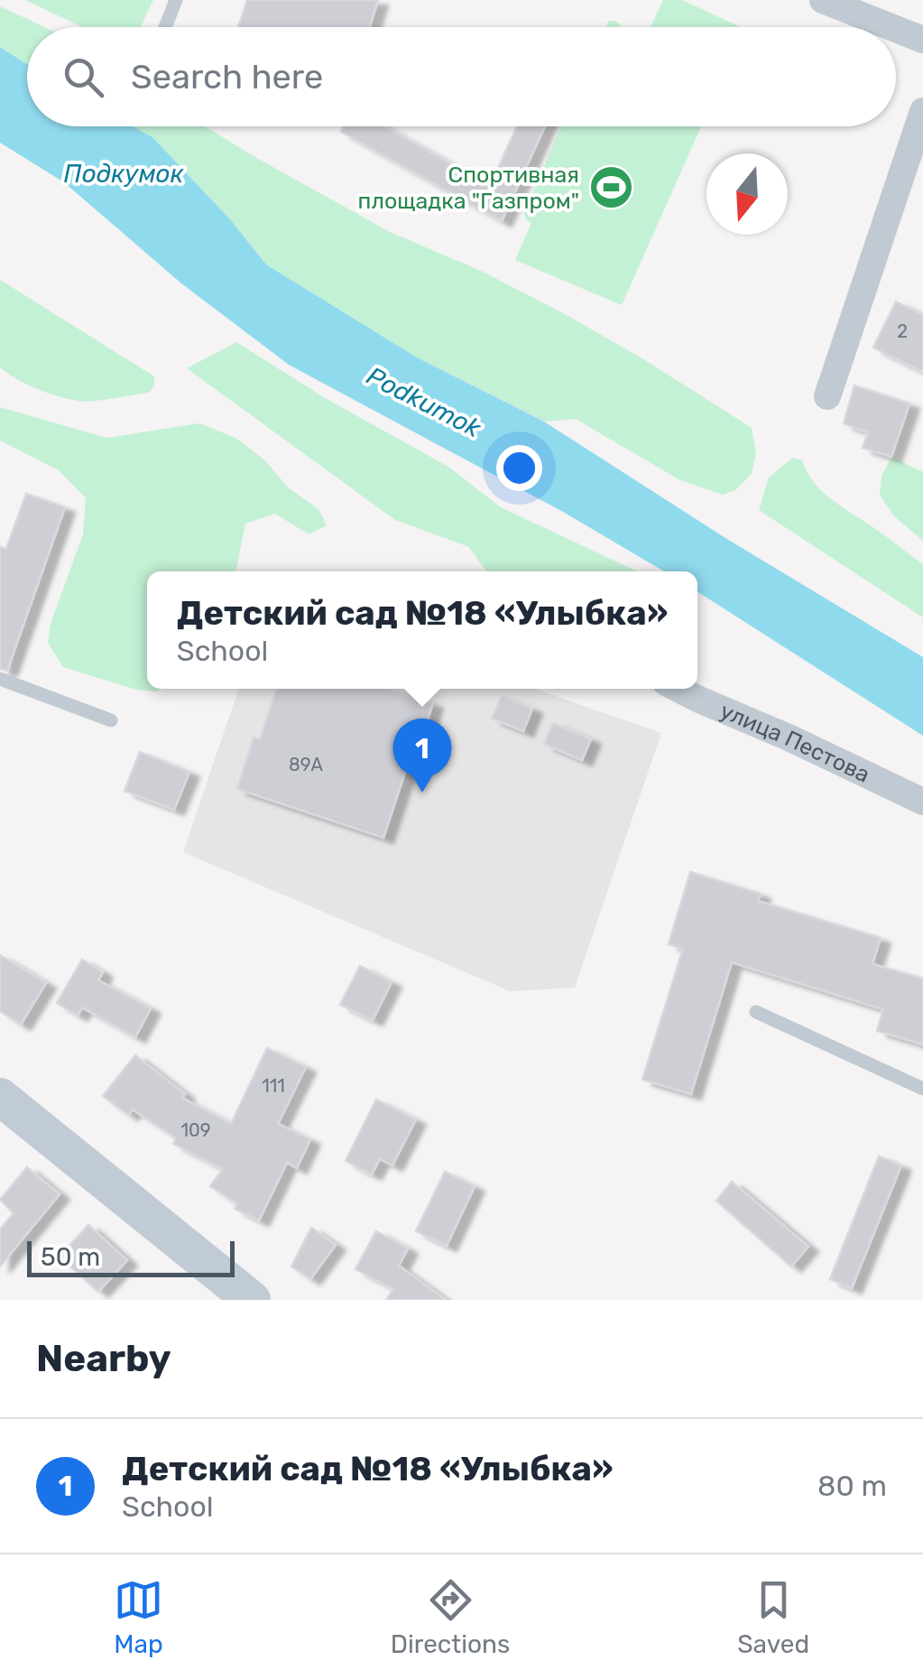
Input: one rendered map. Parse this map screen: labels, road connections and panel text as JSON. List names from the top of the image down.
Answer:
{
  "streets": {
    "street": ["улица Пестова"]
  },
  "water": ["Подкумок", "Podkumok"],
  "places": {
    "sports": ["Спортивная площадка \"Газпром\""]
  },
  "house_numbers": [
    "2",
    "89А",
    "111",
    "109"
  ],
  "scale_bar": "50 m",
  "north": "bottom",
  "page": {
    "search": "Search here",
    "popup": ["Детский сад №18 «Улыбка»", "School"],
    "pins": "1",
    "scale": "50 m",
    "heading": "Nearby",
    "list": [
      {
        "mark": "1",
        "name": "Детский сад №18 «Улыбка»",
        "note": "School",
        "value": "80 m"
      }
    ],
    "nav": ["Map", "Directions", "Saved"]
  }
}
